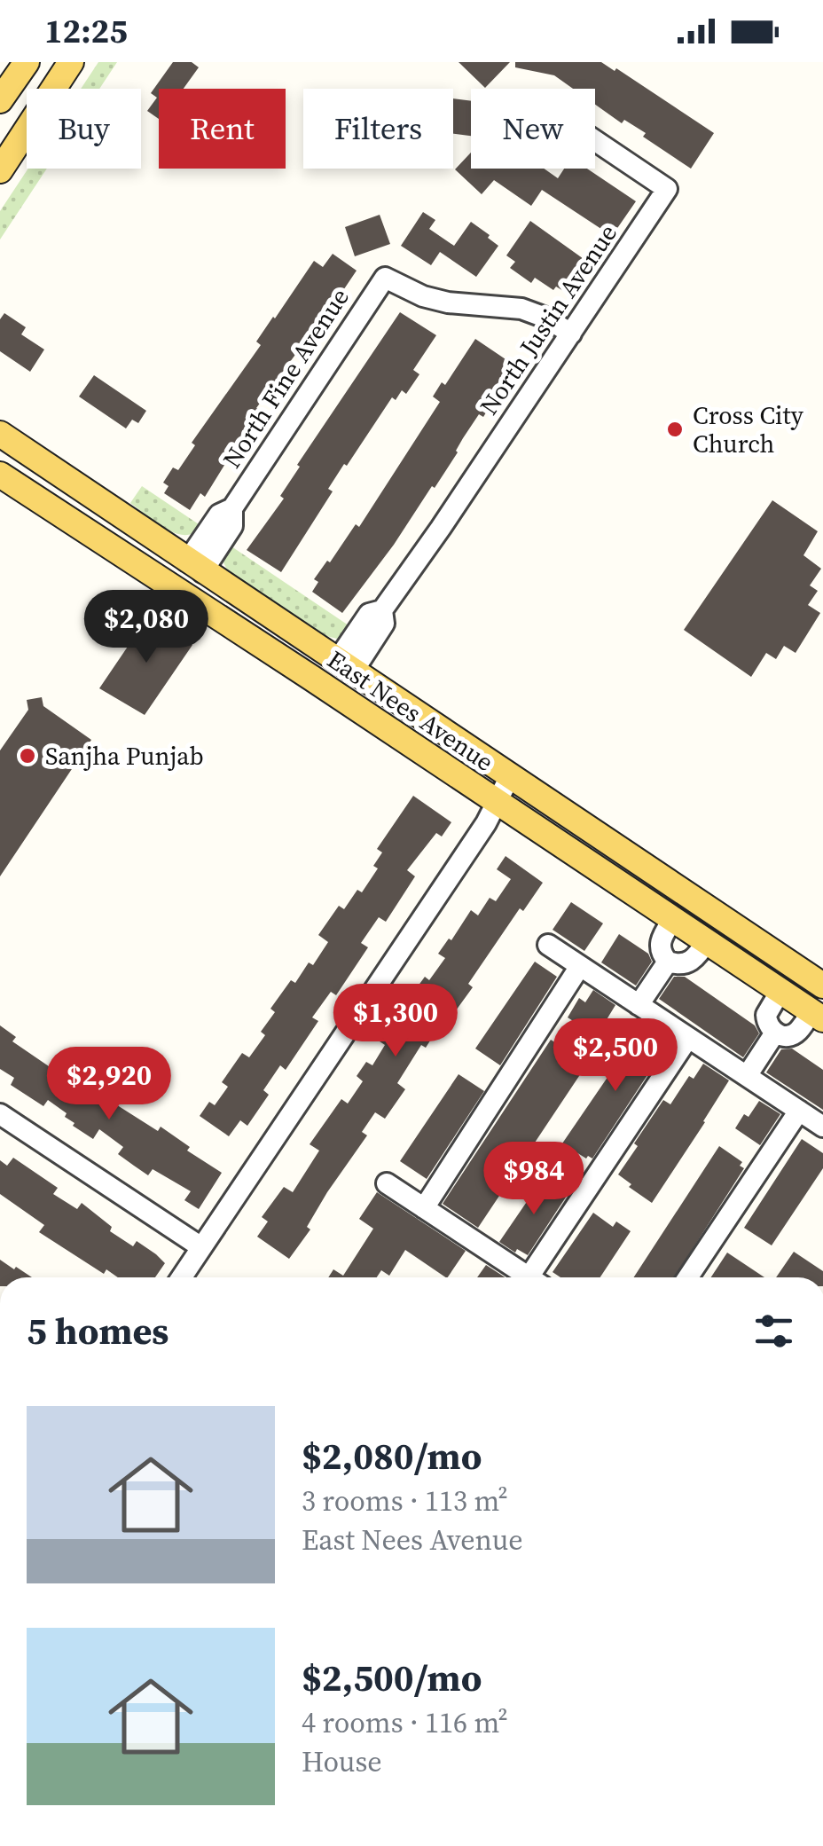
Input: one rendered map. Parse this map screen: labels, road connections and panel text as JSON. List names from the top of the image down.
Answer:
{
  "streets": {
    "main road": ["East Nees Avenue"],
    "street": ["North Justin Avenue", "North Fine Avenue"]
  },
  "crossings": [
    ["North Justin Avenue", "North Fine Avenue"],
    ["North Justin Avenue", "East Nees Avenue"],
    ["North Fine Avenue", "East Nees Avenue"]
  ],
  "places": ["Cross City Church", "Sanjha Punjab"],
  "page": {
    "status": "12:25",
    "chip": [
      "Buy",
      "Rent",
      "Filters",
      "New"
    ],
    "price": [
      "$2,080",
      "$1,300",
      "$2,500",
      "$2,920",
      "$984"
    ],
    "heading": "5 homes",
    "list": [
      {
        "name": "$2,080/mo",
        "note": "3 rooms · 113 m² · East Nees Avenue"
      },
      {
        "name": "$2,500/mo",
        "note": "4 rooms · 116 m² · House"
      }
    ]
  }
}
